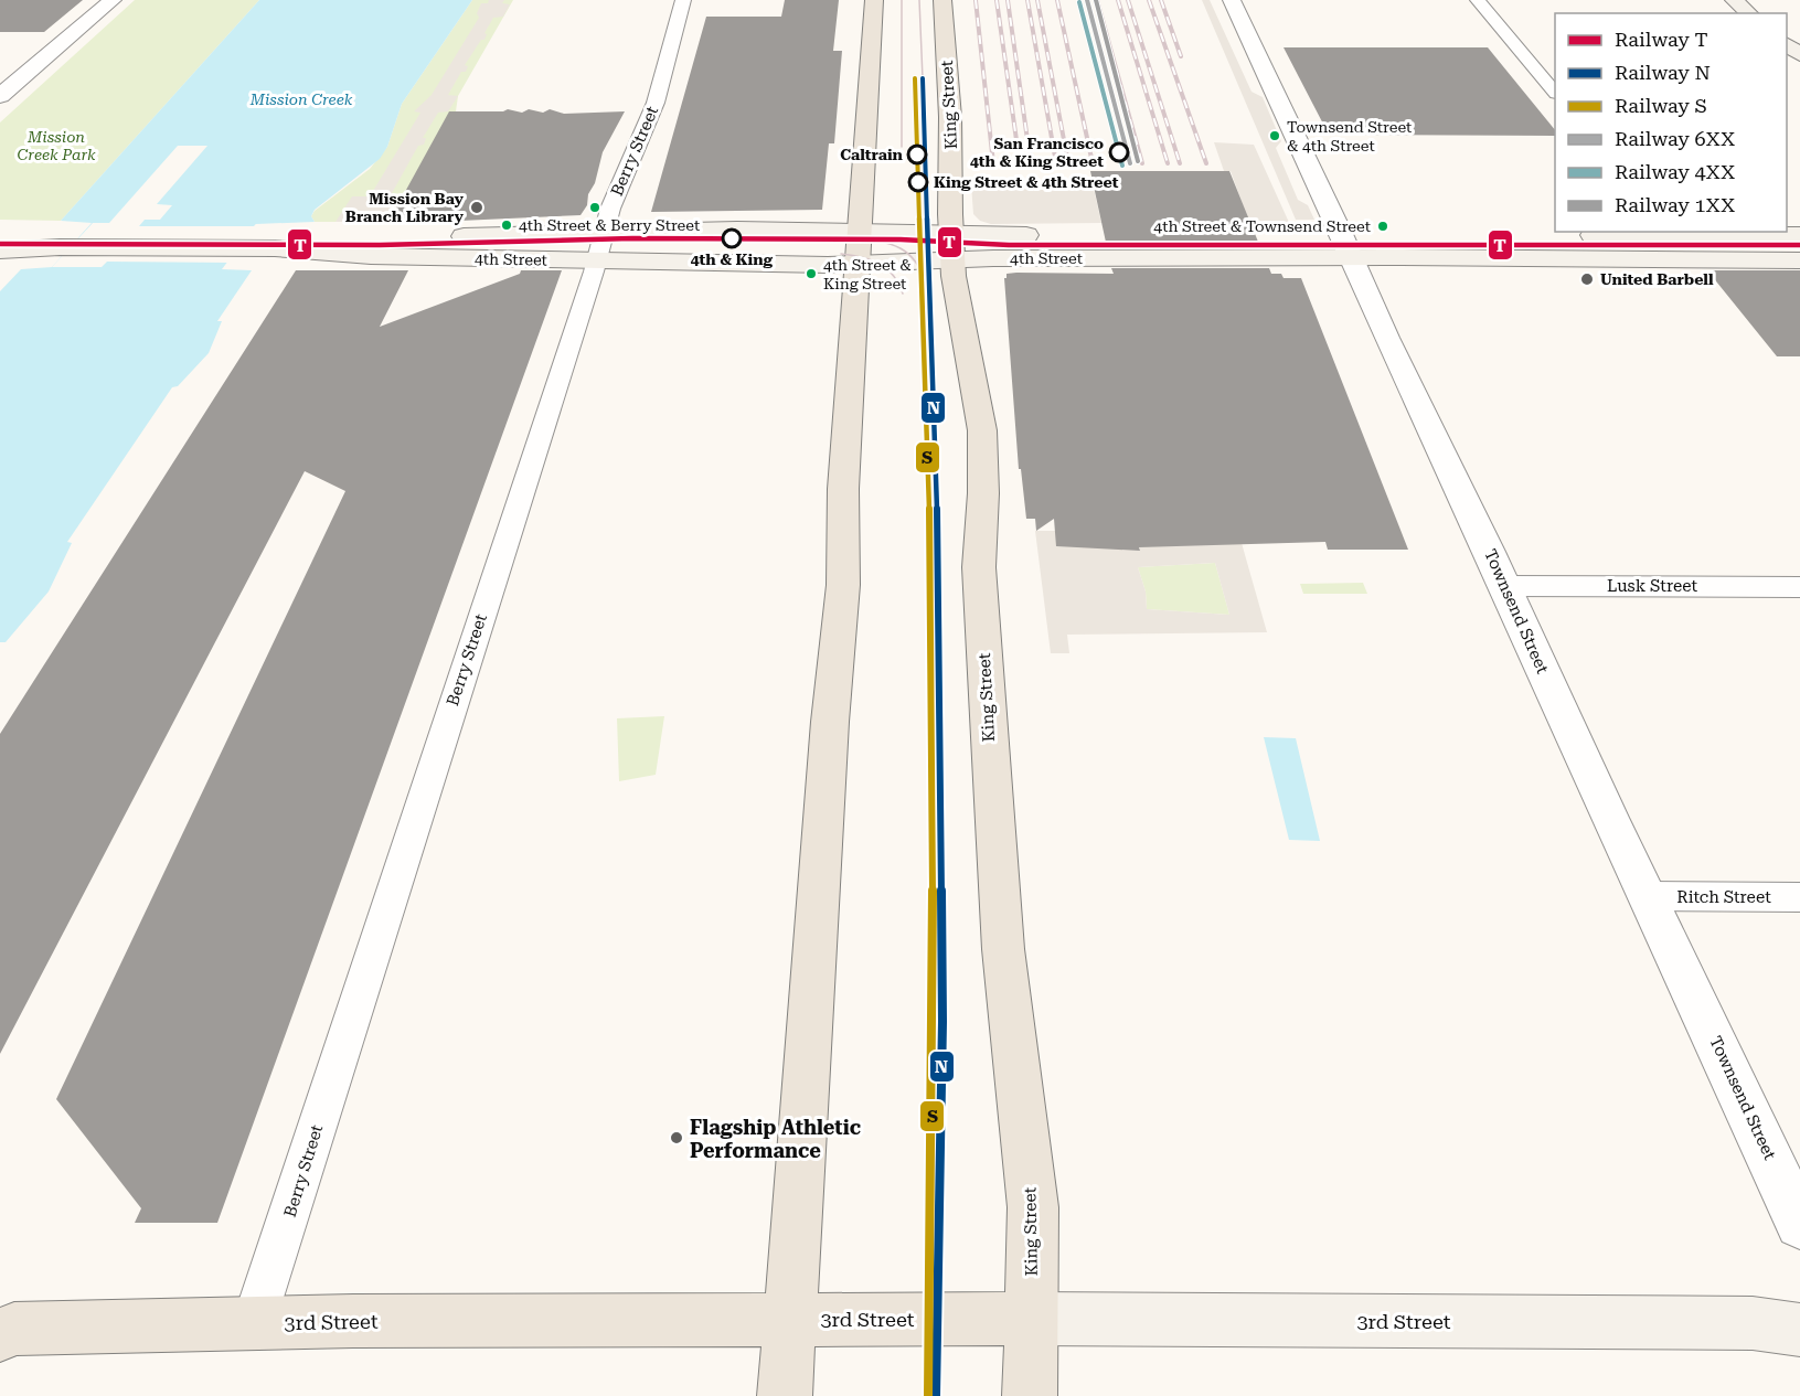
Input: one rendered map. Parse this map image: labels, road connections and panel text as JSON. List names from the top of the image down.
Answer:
{
  "streets": {
    "main road": ["King Street", "4th Street", "3rd Street"],
    "street": [
      "Berry Street",
      "Lusk Street",
      "Townsend Street",
      "Ritch Street"
    ]
  },
  "crossings": [
    ["King Street", "4th Street"],
    ["King Street", "3rd Street"],
    ["Berry Street", "4th Street"],
    ["Berry Street", "3rd Street"],
    ["4th Street", "Townsend Street"],
    ["Lusk Street", "Townsend Street"],
    ["Townsend Street", "Ritch Street"]
  ],
  "water": ["Mission Creek"],
  "parks": ["Mission Creek Park"],
  "places": [
    "Townsend Street & 4th Street",
    "San Francisco 4th & King Street",
    "Caltrain",
    "King Street & 4th Street",
    "Mission Bay Branch Library",
    "4th Street & Berry Street",
    "4th Street & Townsend Street",
    "4th & King",
    "4th Street & King Street",
    "United Barbell",
    "Flagship Athletic Performance"
  ],
  "lines": [
    "rail line 6XX",
    "rail line 1XX",
    "rail line 4XX",
    "rail line N",
    "rail line S",
    "rail line T"
  ],
  "legend": [
    "Railway T",
    "Railway N",
    "Railway S",
    "Railway 6XX",
    "Railway 4XX",
    "Railway 1XX"
  ]
}
